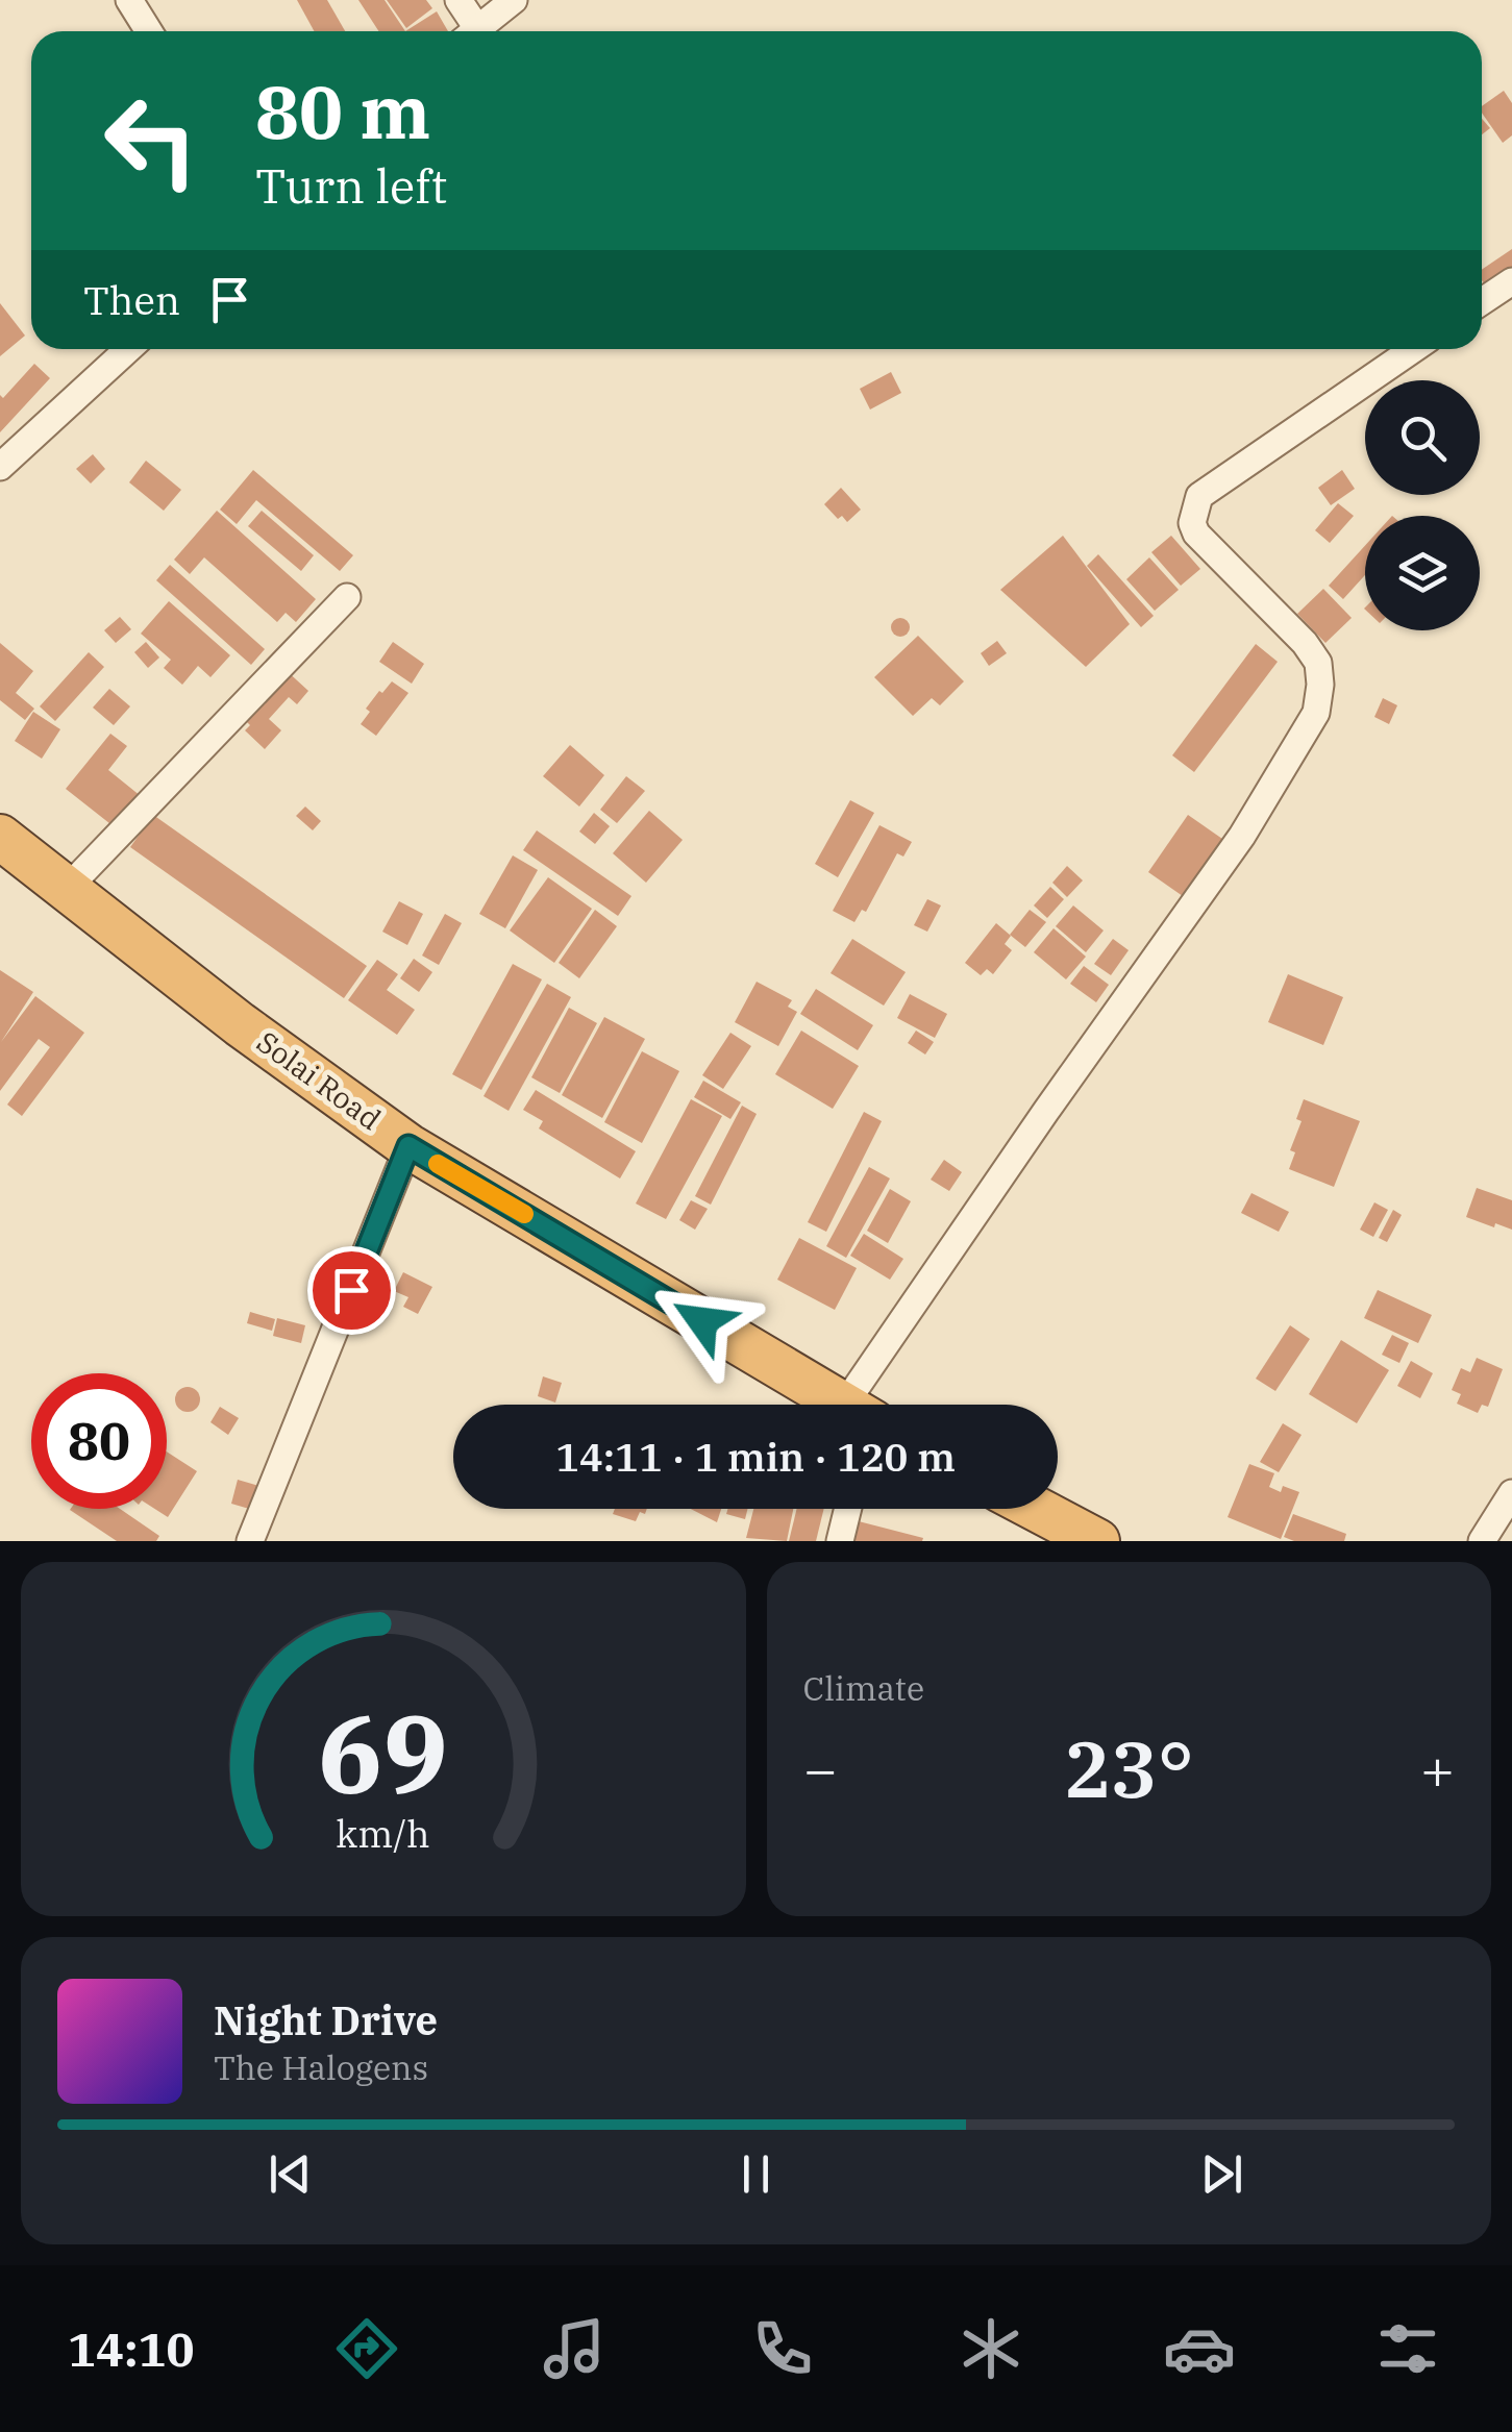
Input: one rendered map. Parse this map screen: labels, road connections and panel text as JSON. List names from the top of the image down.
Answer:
{
  "streets": {
    "highway": ["Solai Road"]
  },
  "page": {
    "turn": ["80 m", "Turn left"],
    "then": "Then",
    "limit": "80",
    "trip": "14:11 · 1 min · 120 m",
    "tile": "Climate",
    "heat": ["−", "23°", "+"],
    "song": ["Night Drive", "The Halogens"],
    "tabs": "14:10",
    "gauge": ["69", "km/h"]
  }
}
